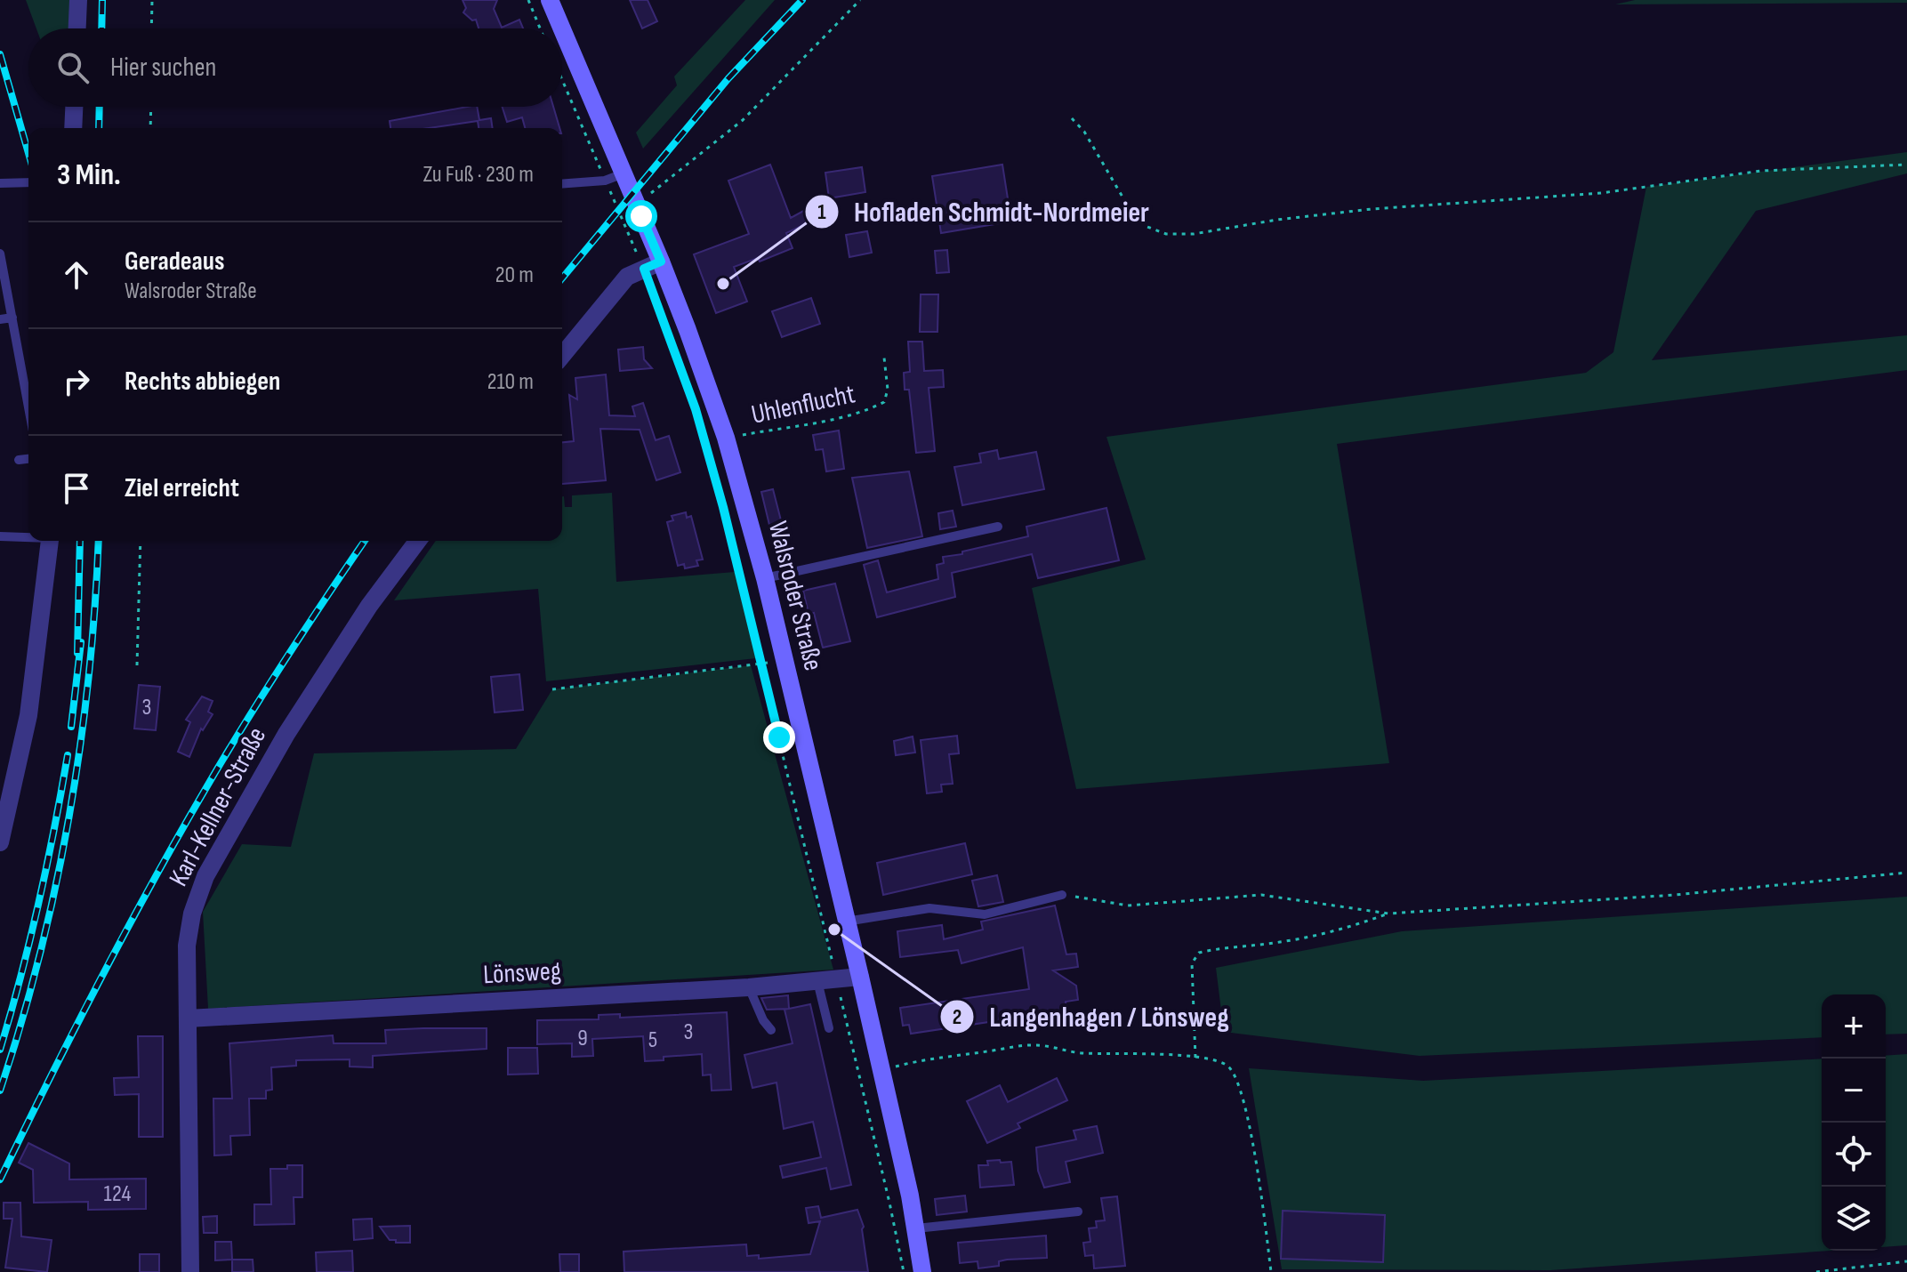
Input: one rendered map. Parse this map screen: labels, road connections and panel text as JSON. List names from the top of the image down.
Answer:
{
  "streets": {
    "street": ["Walsroder Straße", "Karl-Kellner-Straße", "Lönsweg"],
    "path": ["Uhlenflucht"]
  },
  "crossings": [
    ["Uhlenflucht", "Walsroder Straße"],
    ["Walsroder Straße", "Lönsweg"],
    ["Karl-Kellner-Straße", "Lönsweg"]
  ],
  "places": ["Hofladen Schmidt-Nordmeier", "Langenhagen / Lönsweg"],
  "house_numbers": [
    "3",
    "3",
    "9",
    "5",
    "124"
  ],
  "page": {
    "search": "Hier suchen",
    "heading": ["3 Min.", "Zu Fuß · 230 m"],
    "list": [
      ["Geradeaus", "Walsroder Straße", "20 m"],
      ["Rechts abbiegen", "210 m"],
      "Ziel erreicht"
    ],
    "map_buttons": ["+", "−"]
  }
}
